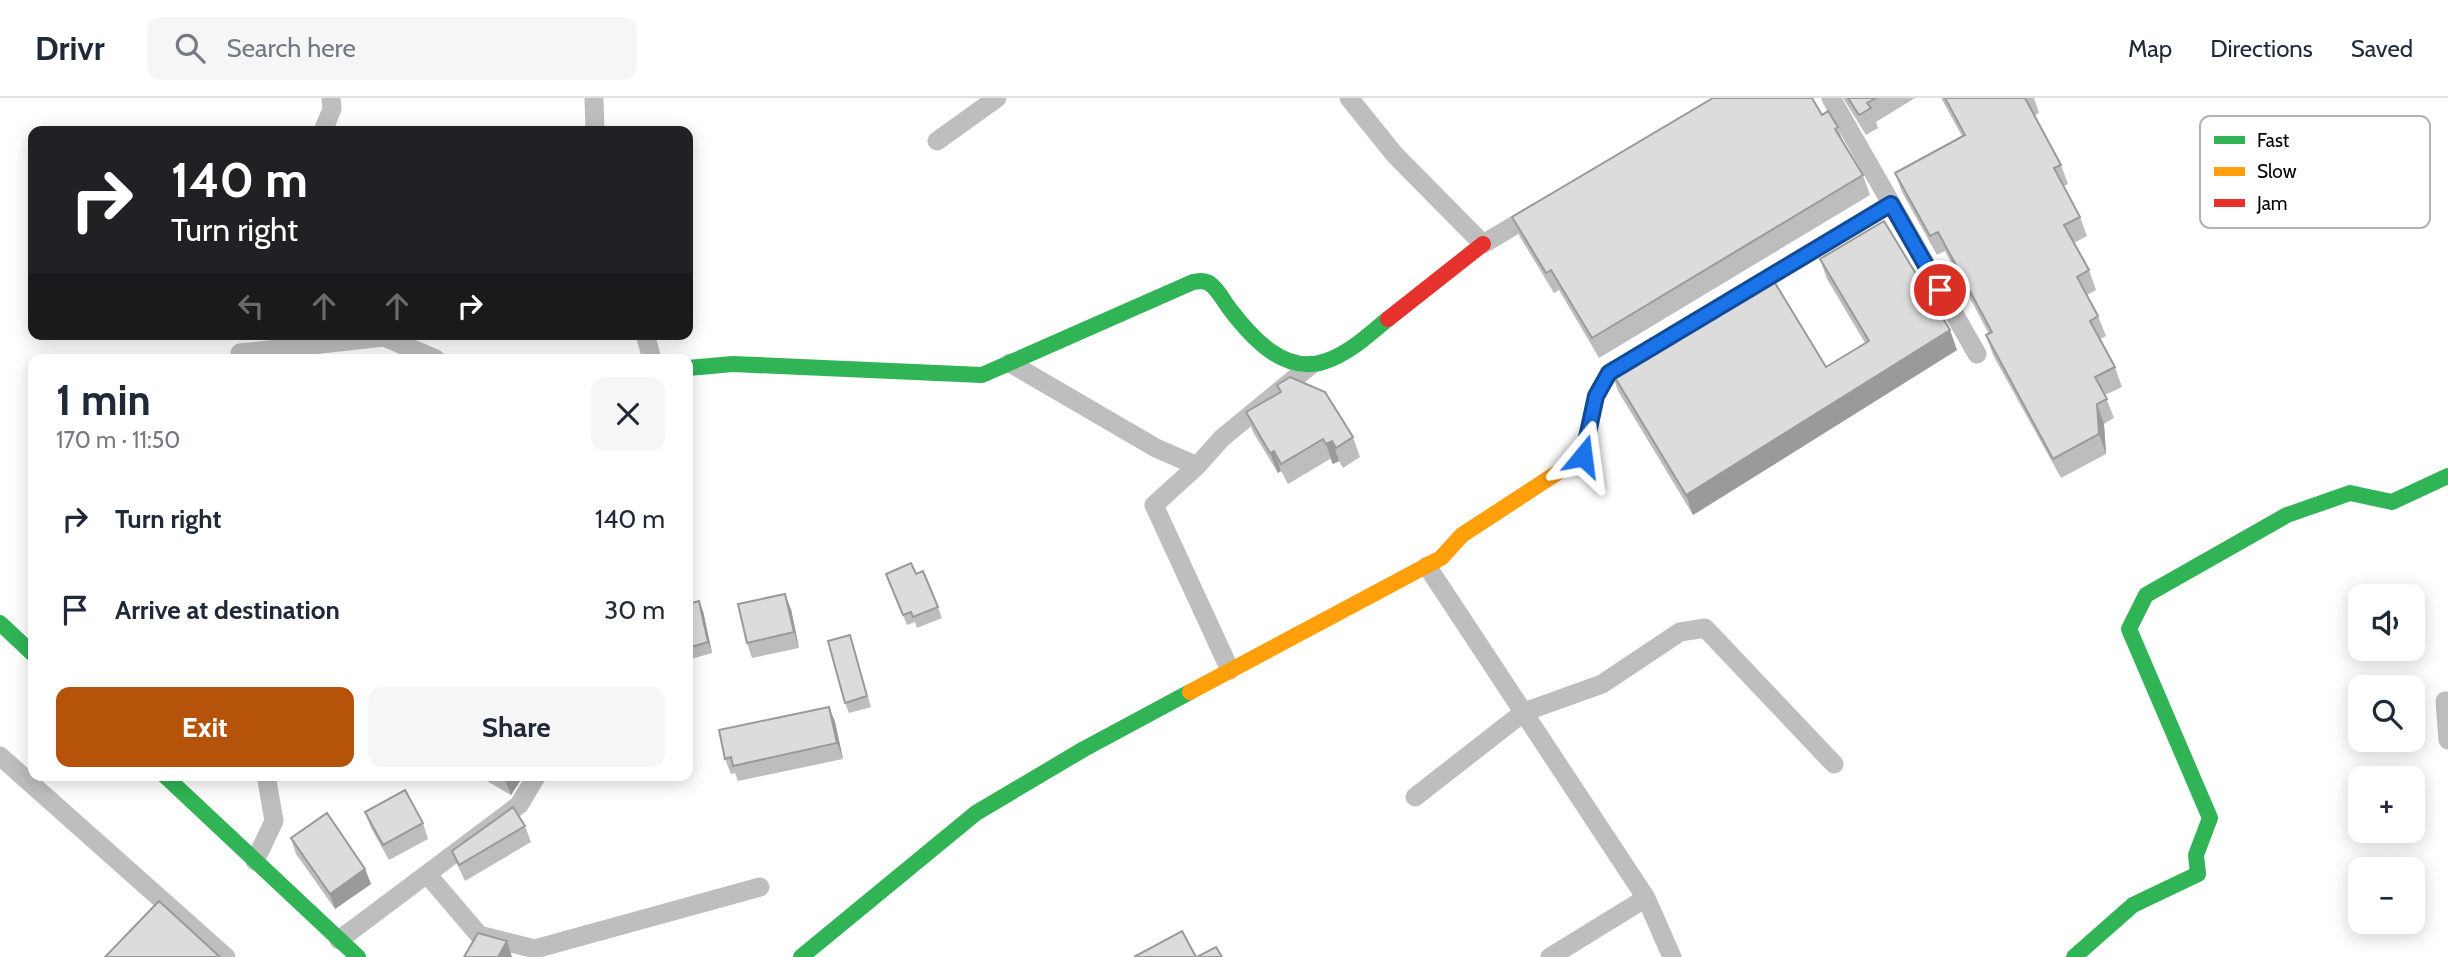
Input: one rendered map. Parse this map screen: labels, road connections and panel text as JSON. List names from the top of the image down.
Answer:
{
  "legend": ["Fast", "Slow", "Jam"],
  "page": {
    "header": "Drivr",
    "search": "Search here",
    "nav": ["Map", "Directions", "Saved"],
    "turn": ["140 m", "Turn right"],
    "heading": ["1 min", "170 m · 11:50"],
    "list": [
      {
        "name": "Turn right",
        "value": "140 m"
      },
      {
        "name": "Arrive at destination",
        "value": "30 m"
      }
    ],
    "map_buttons": ["+", "−"],
    "buttons": ["Exit", "Share"]
  }
}
